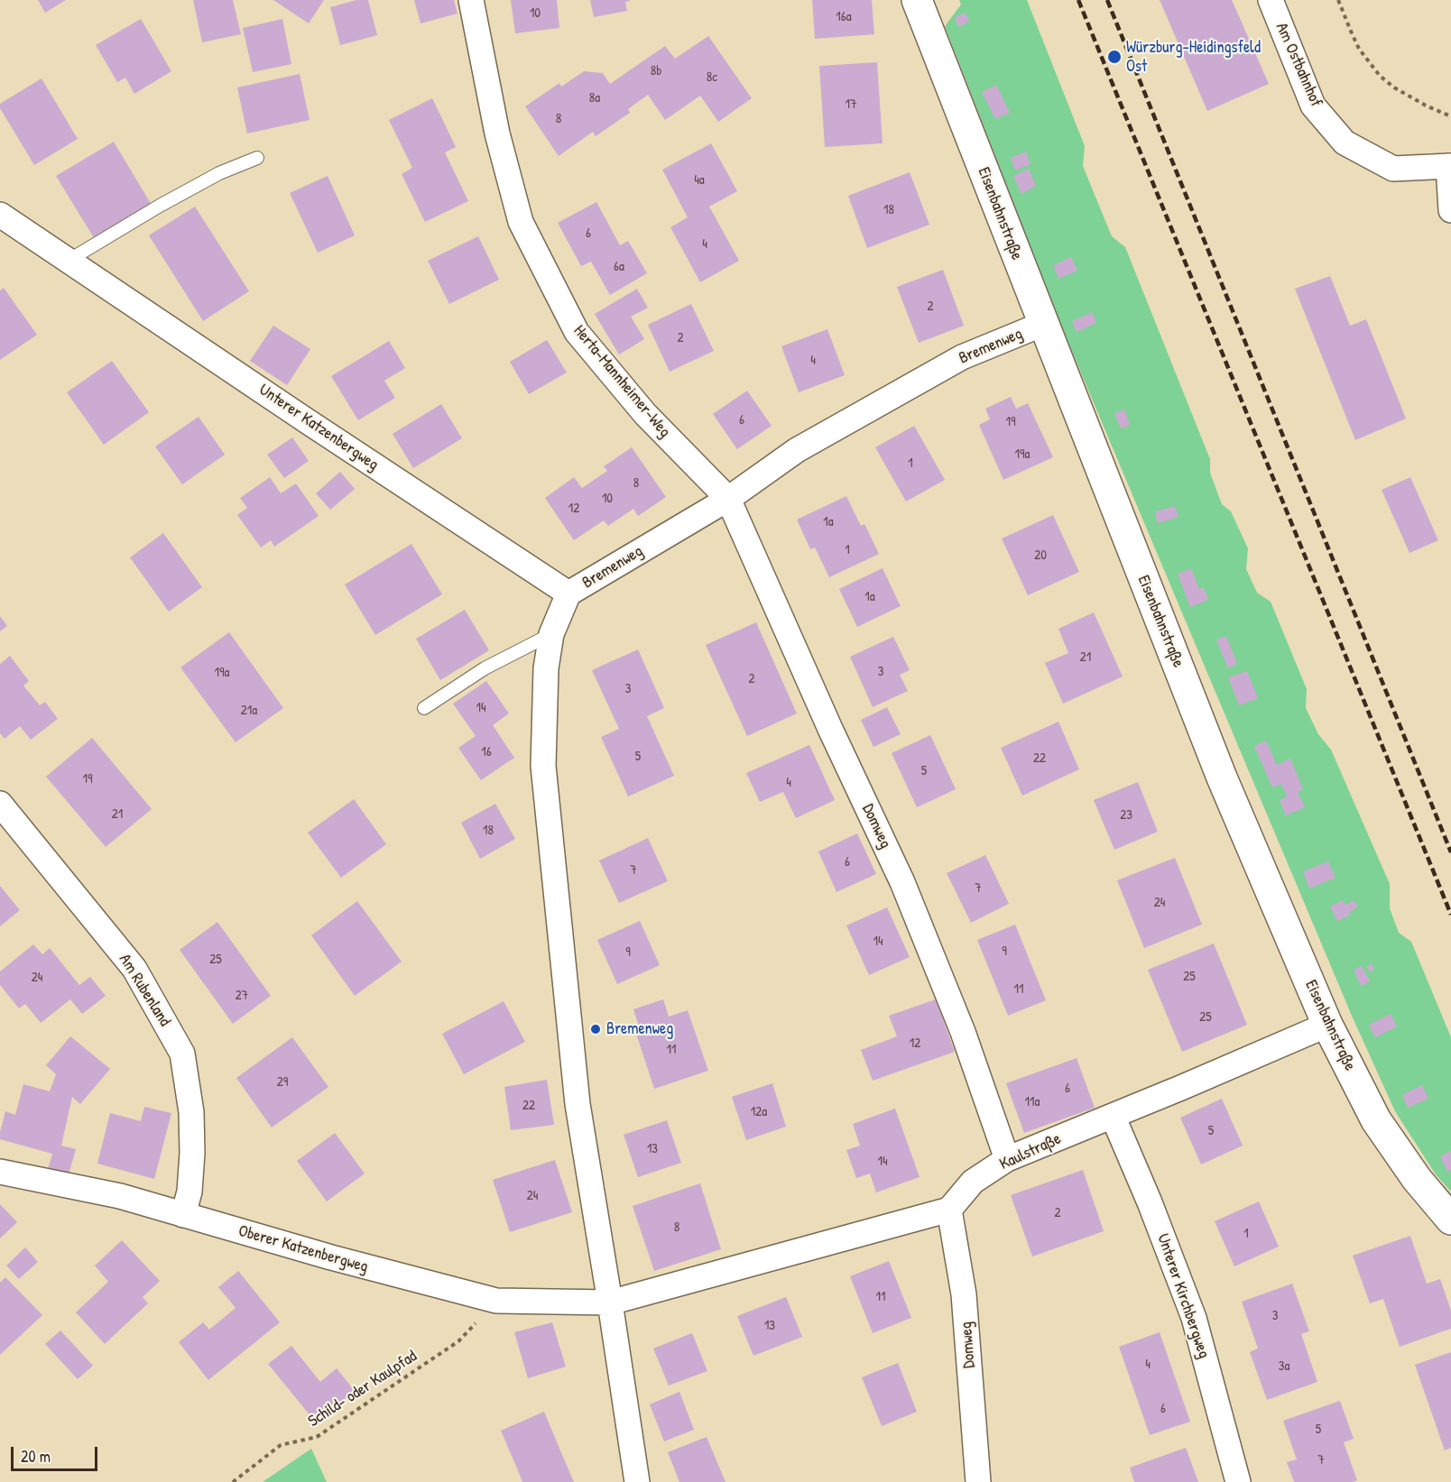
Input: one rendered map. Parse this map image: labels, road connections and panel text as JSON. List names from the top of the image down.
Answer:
{
  "streets": {
    "street": [
      "Am Ostbahnhof",
      "Eisenbahnstraße",
      "Bremenweg",
      "Herta-Mannheimer-Weg",
      "Unterer Katzenbergweg",
      "Domweg",
      "Am Rubenland",
      "Kaulstraße",
      "Oberer Katzenbergweg",
      "Unterer Kirchbergweg"
    ],
    "path": ["Schild- oder Kaulpfad"]
  },
  "crossings": [
    ["Eisenbahnstraße", "Bremenweg"],
    ["Eisenbahnstraße", "Kaulstraße"],
    ["Bremenweg", "Herta-Mannheimer-Weg"],
    ["Bremenweg", "Unterer Katzenbergweg"],
    ["Bremenweg", "Domweg"],
    ["Bremenweg", "Oberer Katzenbergweg"],
    ["Herta-Mannheimer-Weg", "Domweg"],
    ["Domweg", "Kaulstraße"],
    ["Am Rubenland", "Oberer Katzenbergweg"],
    ["Kaulstraße", "Unterer Kirchbergweg"],
    ["Oberer Katzenbergweg", "Schild- oder Kaulpfad"]
  ],
  "places": ["Würzburg-Heidingsfeld Ost", "Bremenweg"],
  "house_numbers": [
    "10",
    "16a",
    "8b",
    "8c",
    "8a",
    "17",
    "8",
    "4a",
    "18",
    "6",
    "4",
    "6a",
    "2",
    "2",
    "4",
    "6",
    "19",
    "19a",
    "1",
    "8",
    "10",
    "12",
    "1a",
    "1",
    "20",
    "1a",
    "21",
    "3",
    "19a",
    "2",
    "3",
    "14",
    "21a",
    "16",
    "5",
    "22",
    "5",
    "19",
    "4",
    "21",
    "23",
    "18",
    "6",
    "7",
    "7",
    "24",
    "14",
    "9",
    "9",
    "25",
    "25",
    "24",
    "11",
    "27",
    "25",
    "12",
    "11",
    "29",
    "6",
    "11a",
    "22",
    "12a",
    "5",
    "13",
    "14",
    "24",
    "2",
    "8",
    "1",
    "11",
    "3",
    "13",
    "4",
    "3a",
    "6",
    "5",
    "7"
  ],
  "scale_bar": "20 m"
}
